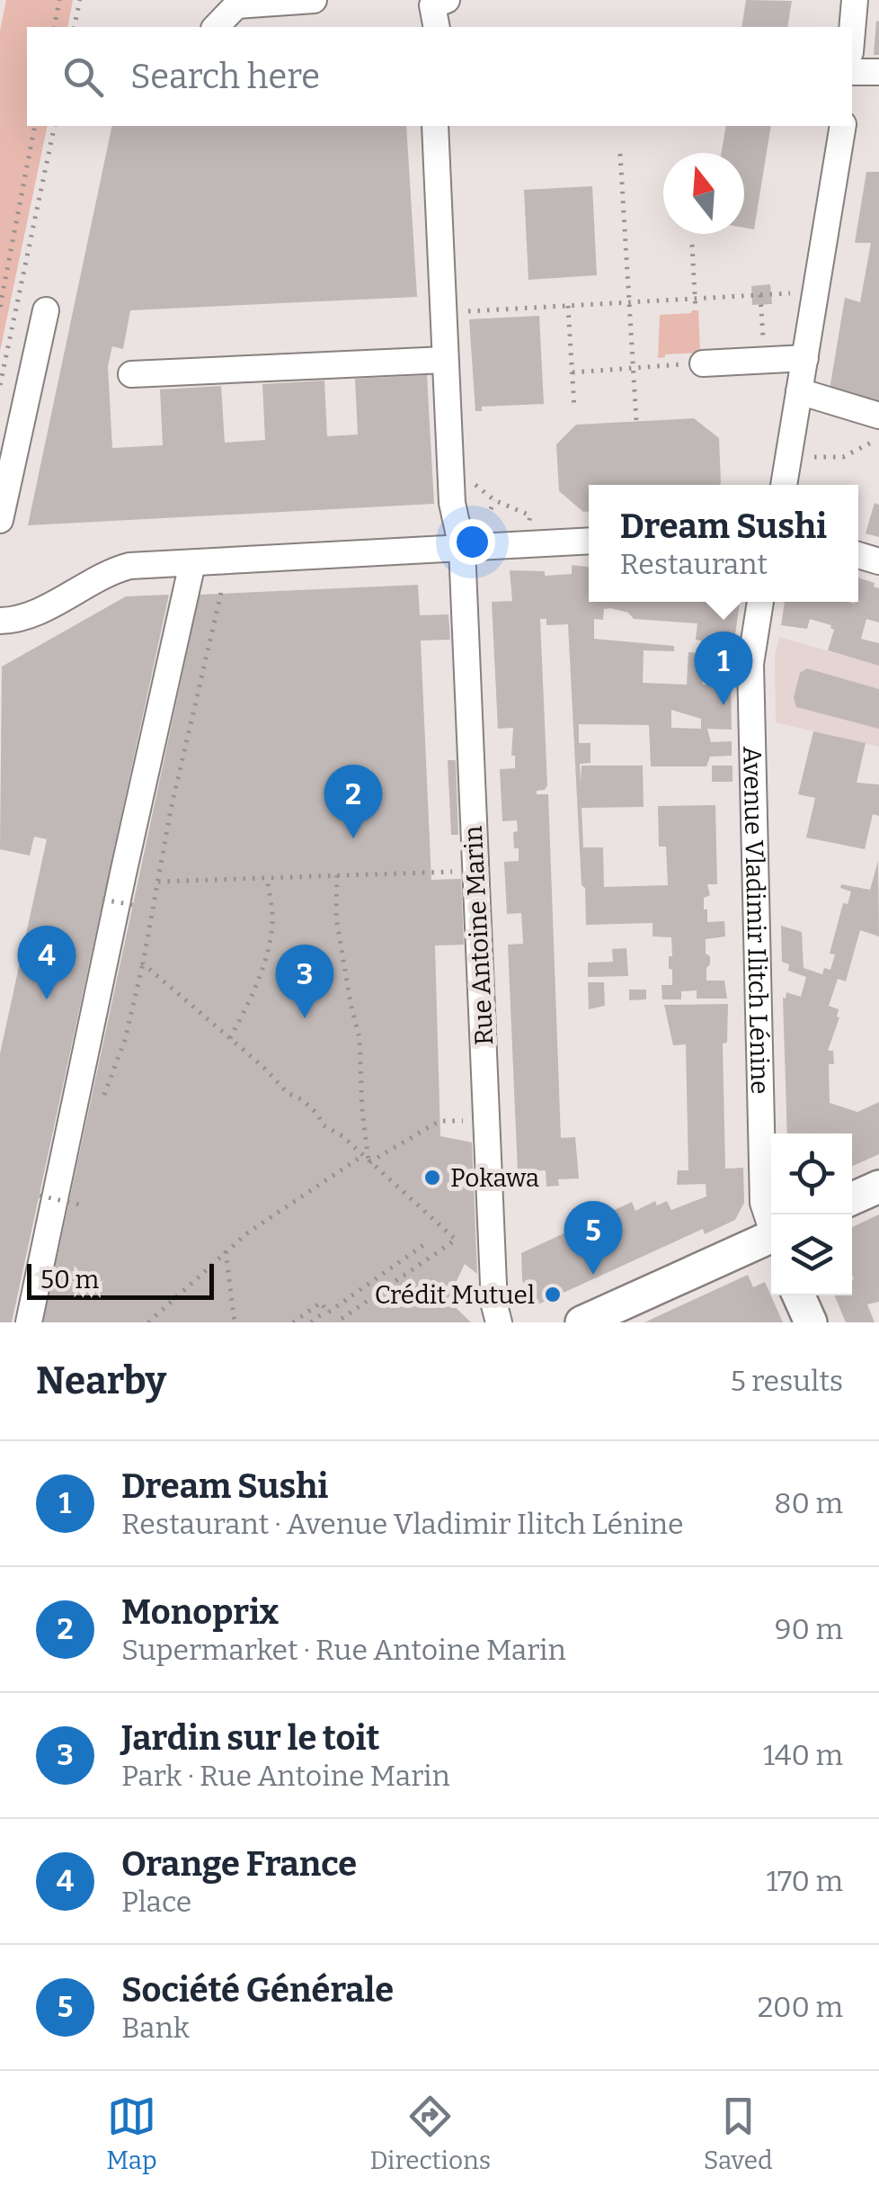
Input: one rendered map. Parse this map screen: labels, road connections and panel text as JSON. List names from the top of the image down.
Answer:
{
  "streets": {
    "street": ["Avenue Vladimir Ilitch Lénine", "Rue Antoine Marin"]
  },
  "places": ["Pokawa", "Crédit Mutuel"],
  "scale_bar": "50 m",
  "north": "top",
  "page": {
    "search": "Search here",
    "popup": ["Dream Sushi", "Restaurant"],
    "pins": [
      "1",
      "2",
      "4",
      "3",
      "5"
    ],
    "scale": "50 m",
    "heading": ["Nearby", "5 results"],
    "list": [
      {
        "mark": "1",
        "name": "Dream Sushi",
        "note": "Restaurant · Avenue Vladimir Ilitch Lénine",
        "value": "80 m"
      },
      {
        "mark": "2",
        "name": "Monoprix",
        "note": "Supermarket · Rue Antoine Marin",
        "value": "90 m"
      },
      {
        "mark": "3",
        "name": "Jardin sur le toit",
        "note": "Park · Rue Antoine Marin",
        "value": "140 m"
      },
      {
        "mark": "4",
        "name": "Orange France",
        "note": "Place",
        "value": "170 m"
      },
      {
        "mark": "5",
        "name": "Société Générale",
        "note": "Bank",
        "value": "200 m"
      }
    ],
    "nav": ["Map", "Directions", "Saved"]
  }
}
